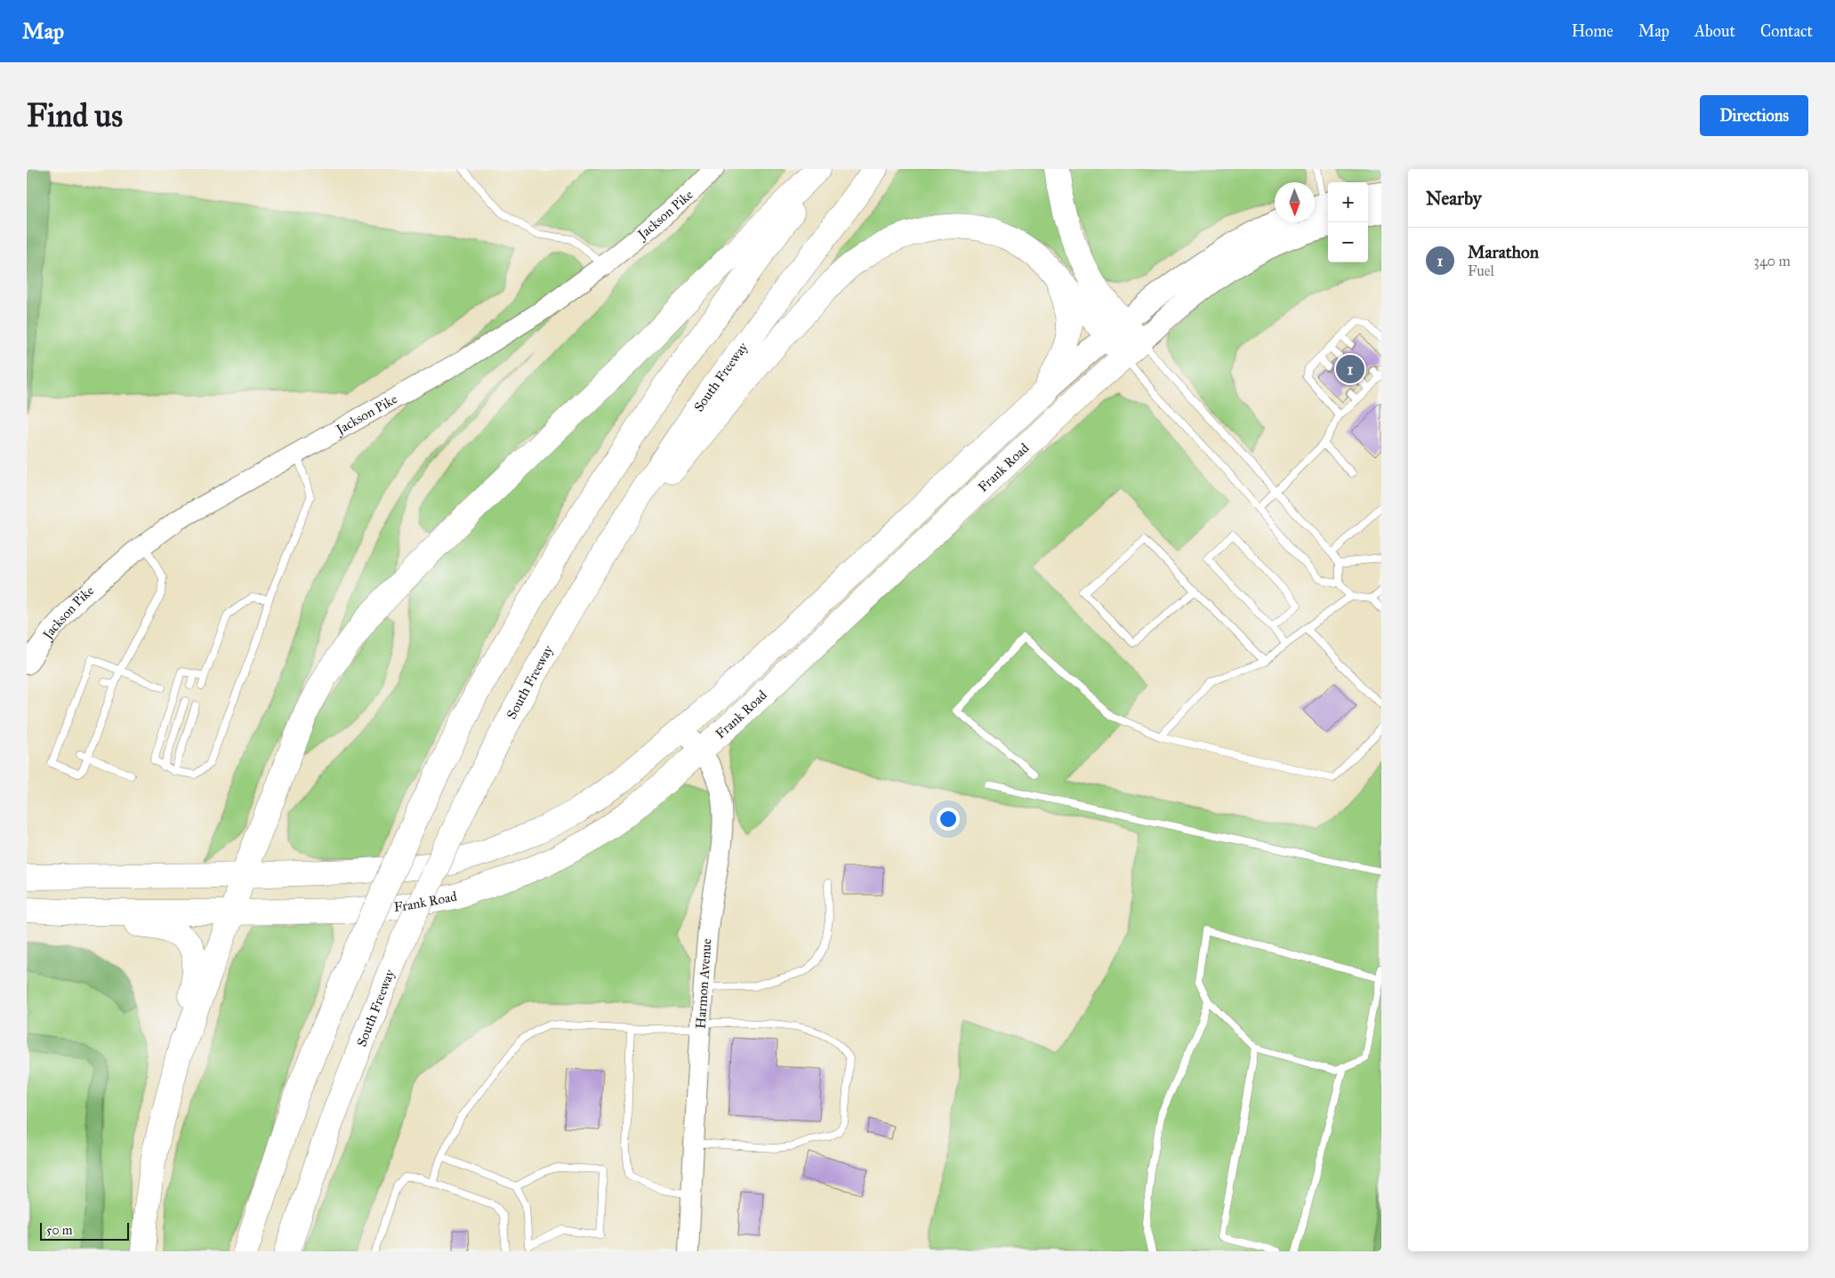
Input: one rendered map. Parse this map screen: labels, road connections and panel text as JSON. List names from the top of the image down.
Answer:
{
  "streets": {
    "highway": ["South Freeway", "Frank Road"],
    "main road": ["Jackson Pike", "Harmon Avenue"]
  },
  "crossings": [
    ["Frank Road", "Harmon Avenue"]
  ],
  "scale_bar": "50 m",
  "north": "bottom",
  "page": {
    "header": "Map",
    "nav": [
      "Home",
      "Map",
      "About",
      "Contact"
    ],
    "buttons": "Directions",
    "title": "Find us",
    "heading": "Nearby",
    "map_buttons": ["+", "−"],
    "list": [
      {
        "mark": "1",
        "name": "Marathon",
        "note": "Fuel",
        "value": "340 m"
      }
    ],
    "pins": "1",
    "scale": "50 m"
  }
}
